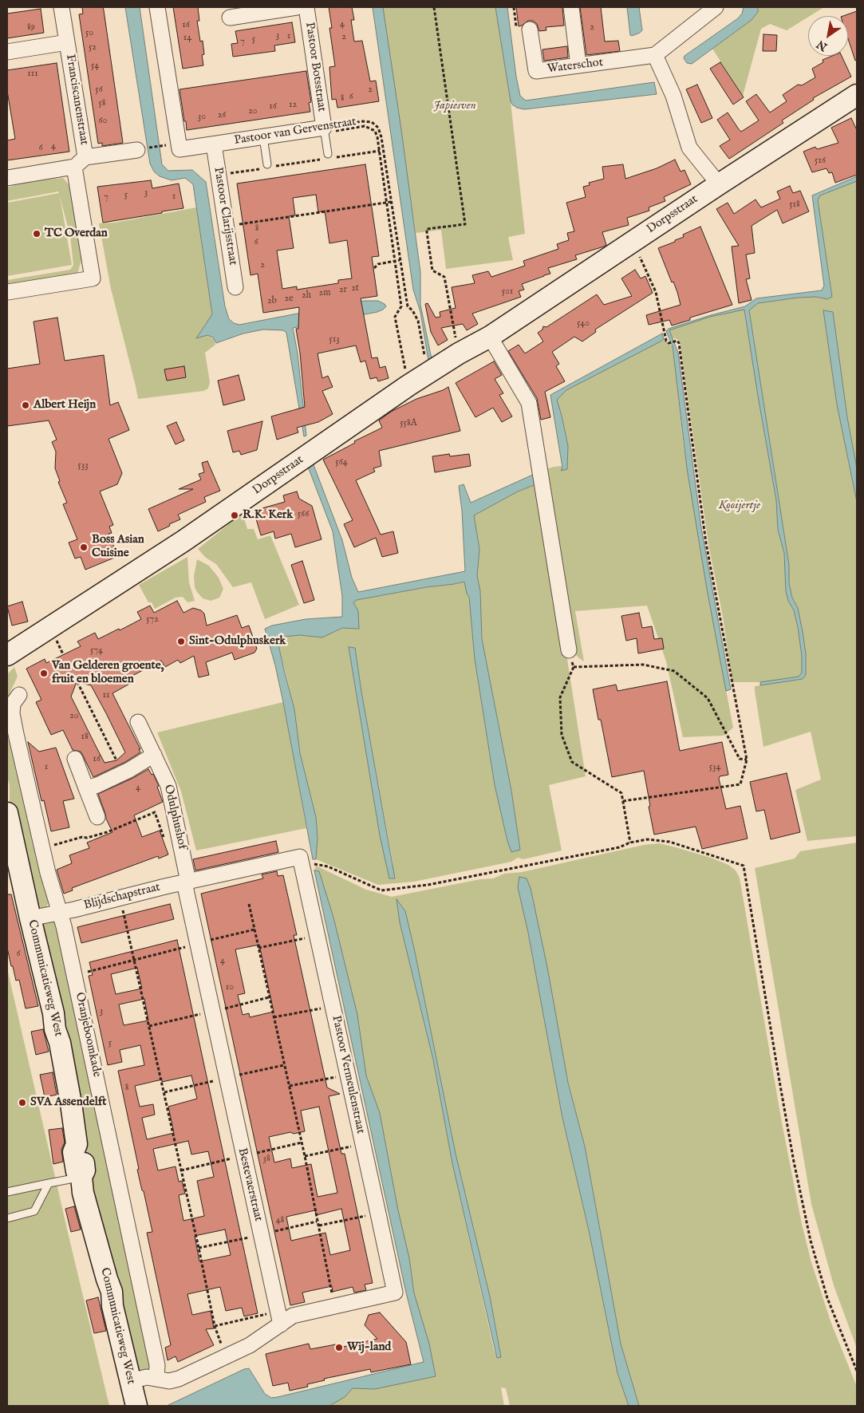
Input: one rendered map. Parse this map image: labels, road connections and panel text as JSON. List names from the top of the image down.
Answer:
{
  "streets": {
    "street": [
      "Waterschot",
      "Pastoor Botsstraat",
      "Franciscanenstraat",
      "Pastoor van Gervenstraat",
      "Dorpsstraat",
      "Pastoor Clarijsstraat",
      "Odulphushof",
      "Blijdschapstraat",
      "Communicatieweg West",
      "Oranjeboomkade",
      "Pastoor Vermeulenstraat",
      "Bestevaerstraat"
    ]
  },
  "crossings": [
    ["Pastoor Botsstraat", "Pastoor van Gervenstraat"],
    ["Pastoor van Gervenstraat", "Dorpsstraat"],
    ["Pastoor van Gervenstraat", "Pastoor Clarijsstraat"],
    ["Odulphushof", "Blijdschapstraat"],
    ["Odulphushof", "Pastoor Vermeulenstraat"],
    ["Odulphushof", "Bestevaerstraat"],
    ["Blijdschapstraat", "Communicatieweg West"],
    ["Blijdschapstraat", "Oranjeboomkade"],
    ["Blijdschapstraat", "Pastoor Vermeulenstraat"],
    ["Blijdschapstraat", "Bestevaerstraat"],
    ["Pastoor Vermeulenstraat", "Bestevaerstraat"]
  ],
  "parks": ["Japiesven", "Kooijertje"],
  "places": [
    "TC Overdan",
    "Albert Heijn",
    "R.K. Kerk",
    "Boss Asian Cuisine",
    "Sint-Odulphuskerk",
    "Van Gelderen groente, fruit en bloemen",
    "SVA Assendelft",
    "Wij-land"
  ],
  "house_numbers": [
    "4",
    "16",
    "89",
    "2",
    "50",
    "3",
    "1",
    "2",
    "14",
    "5",
    "7",
    "52",
    "54",
    "111",
    "56",
    "2",
    "6",
    "8",
    "58",
    "12",
    "16",
    "20",
    "26",
    "30",
    "60",
    "4",
    "6",
    "516",
    "3",
    "5",
    "1",
    "7",
    "518",
    "8",
    "6",
    "2",
    "2t",
    "2r",
    "501",
    "2m",
    "2h",
    "2e",
    "2b",
    "540",
    "513",
    "558A",
    "564",
    "533",
    "566",
    "572",
    "574",
    "11",
    "20",
    "18",
    "16",
    "1",
    "534",
    "4",
    "6",
    "4",
    "10",
    "3",
    "5",
    "8",
    "38",
    "48"
  ],
  "north": "bottom left"
}
